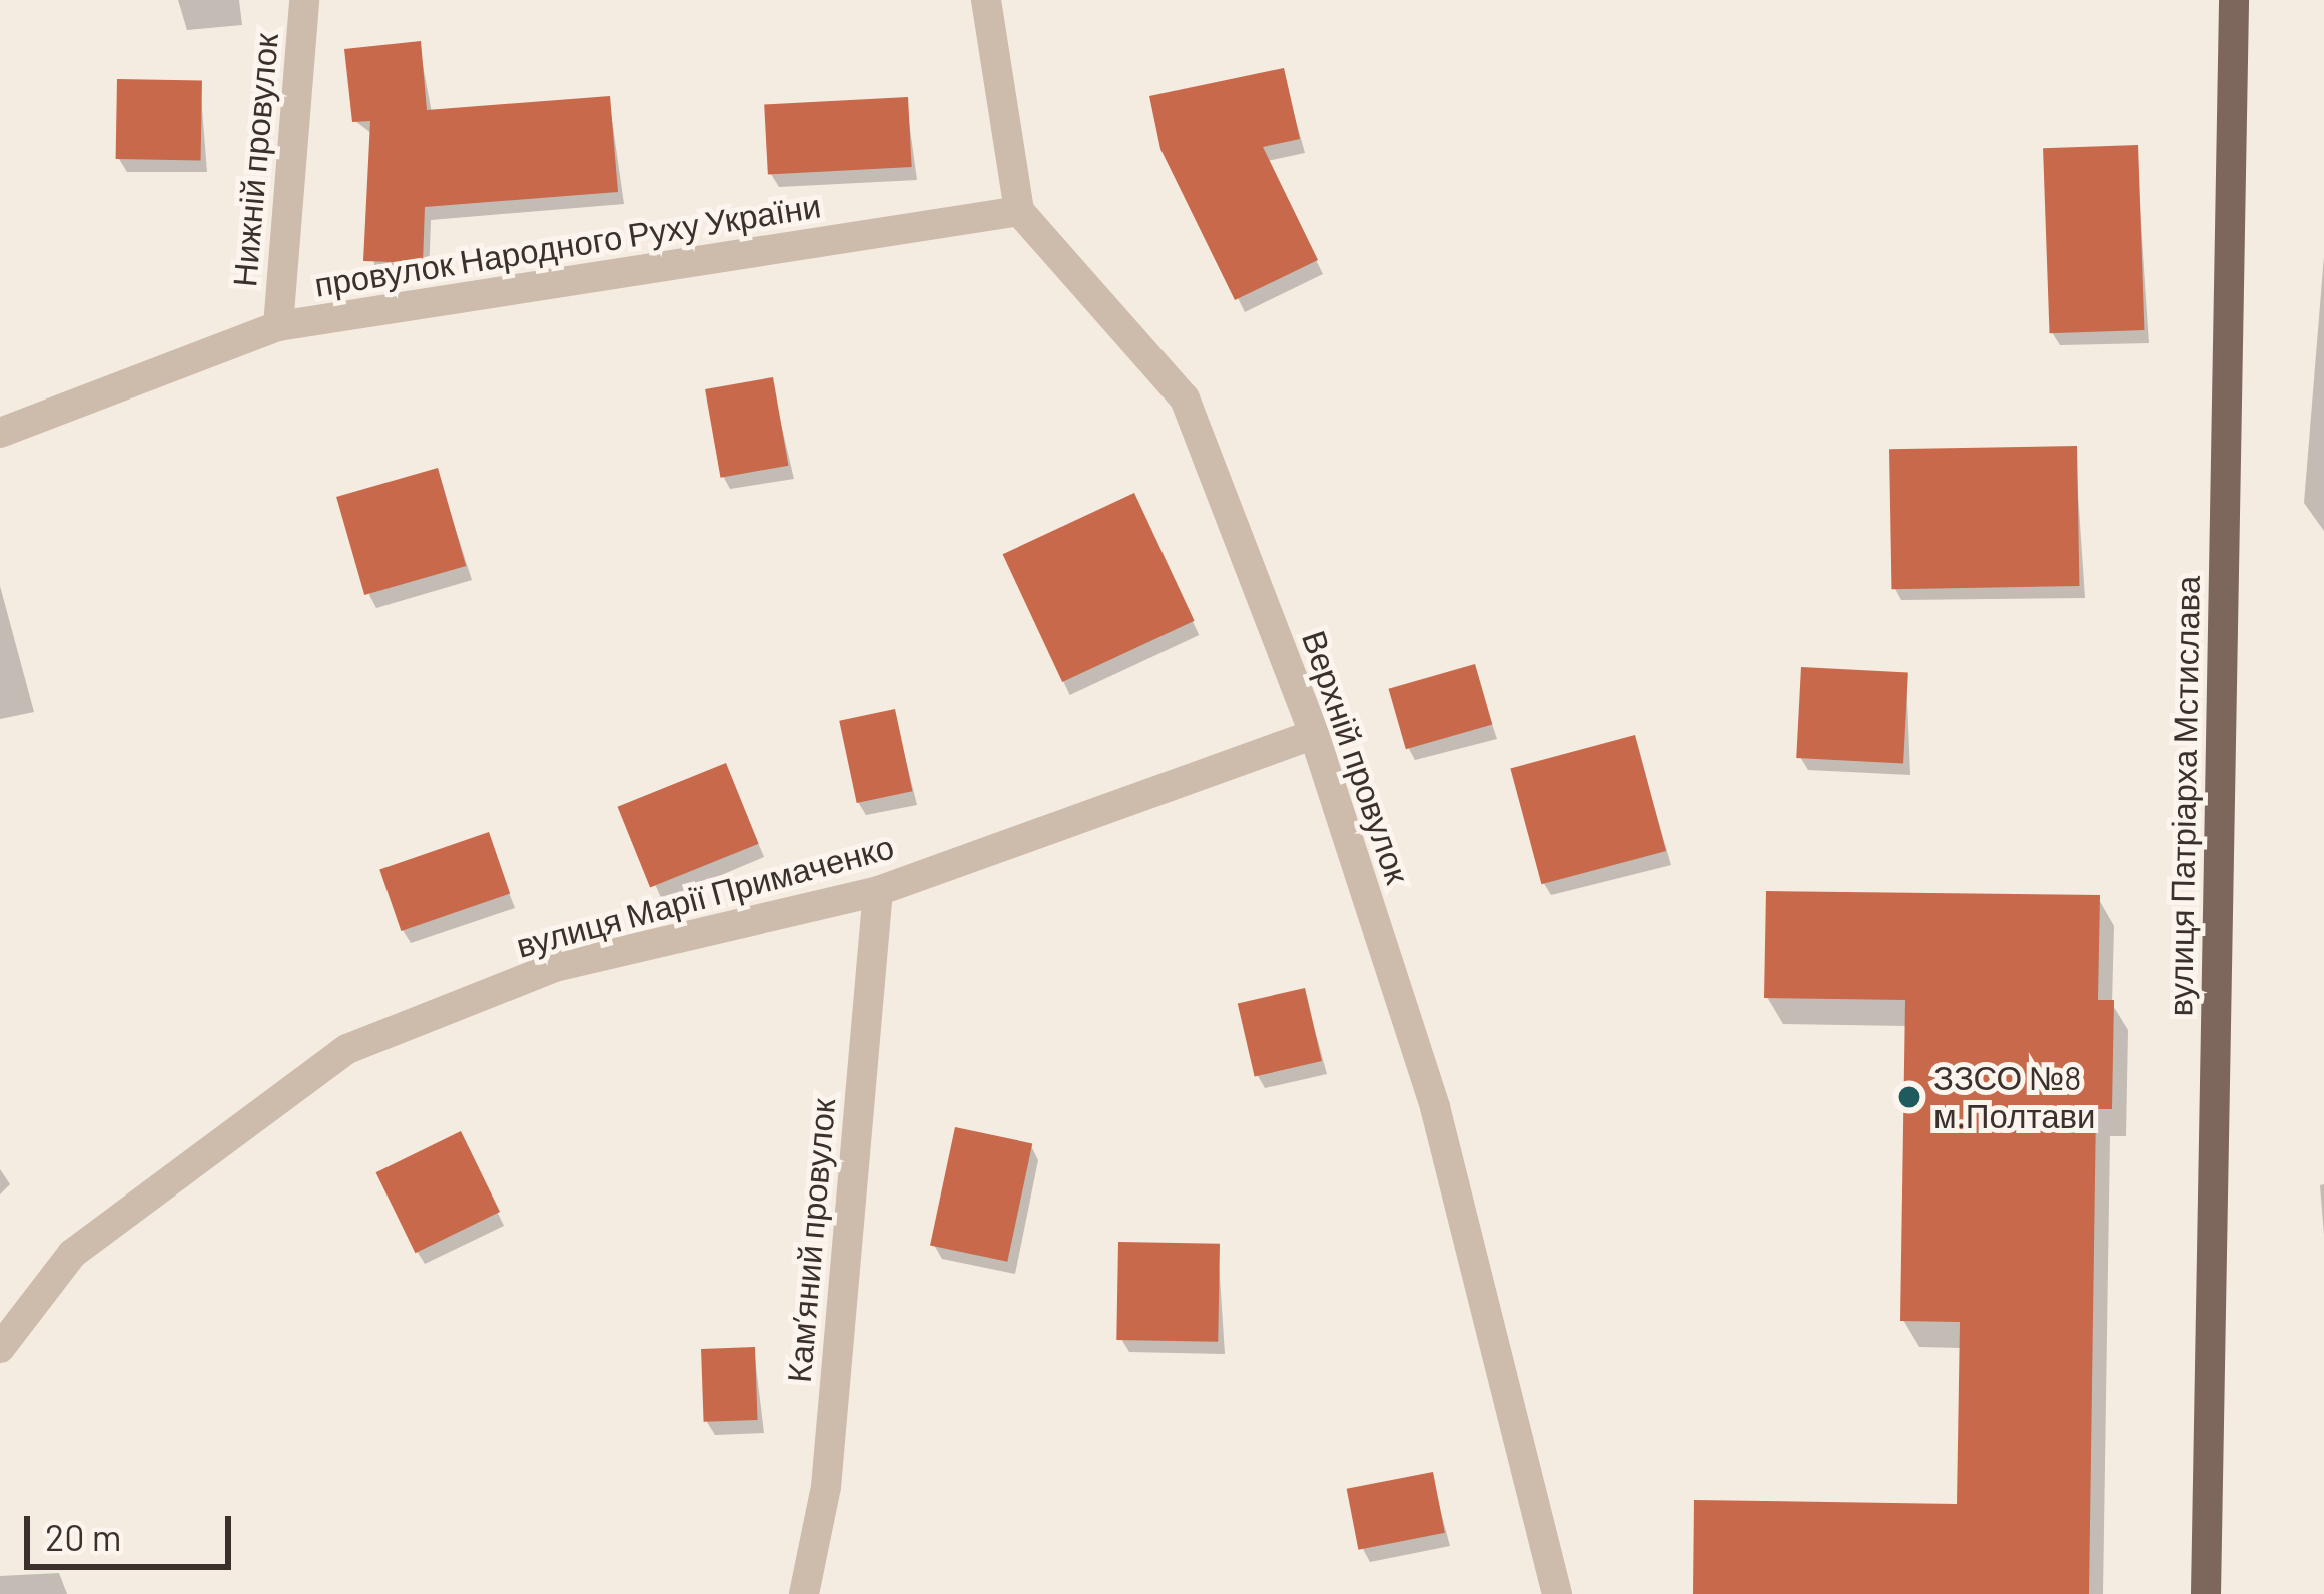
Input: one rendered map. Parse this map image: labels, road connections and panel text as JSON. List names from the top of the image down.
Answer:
{
  "streets": {
    "main road": ["вулиця Патріарха Мстислава"],
    "street": [
      "Нижній провулок",
      "провулок Народного Руху України",
      "Верхній провулок",
      "вулиця Марії Примаченко",
      "Камʼяний провулок"
    ]
  },
  "crossings": [
    ["Нижній провулок", "провулок Народного Руху України"],
    ["провулок Народного Руху України", "Верхній провулок"],
    ["Верхній провулок", "вулиця Марії Примаченко"],
    ["вулиця Марії Примаченко", "Камʼяний провулок"]
  ],
  "places": ["ЗЗСО №8 м.Полтави"],
  "scale_bar": "20 m"
}
